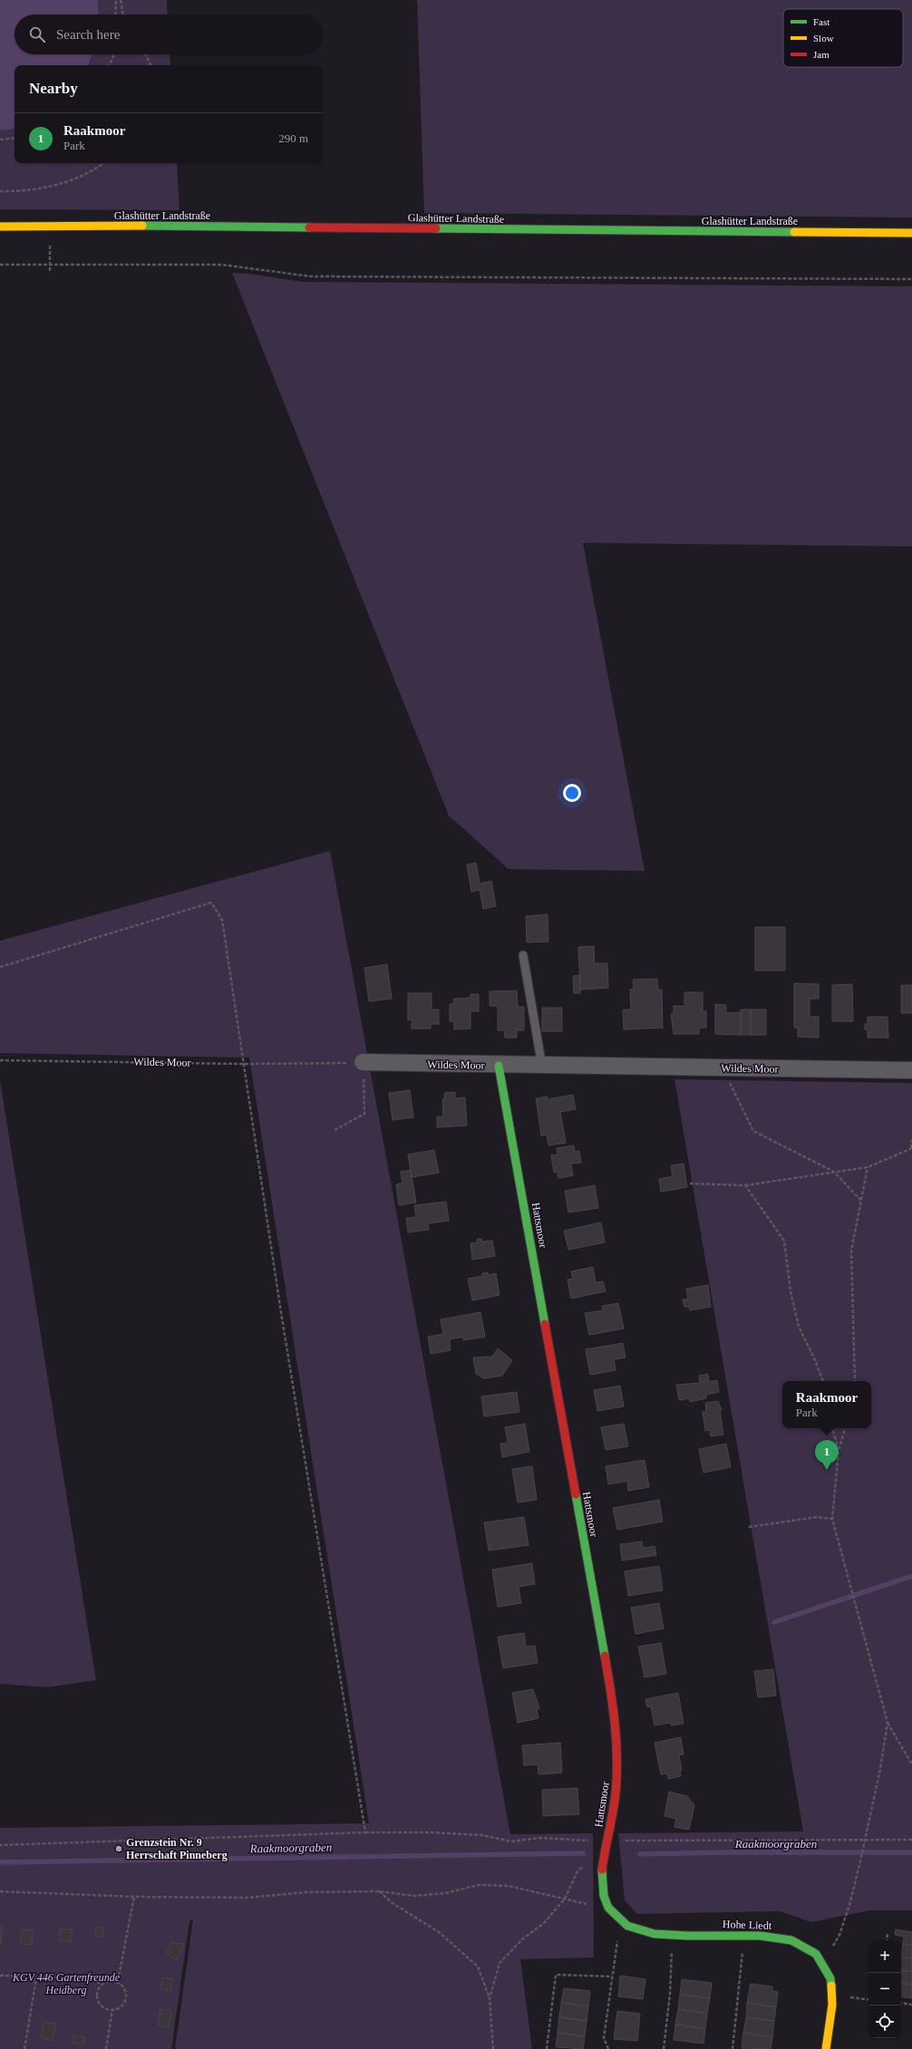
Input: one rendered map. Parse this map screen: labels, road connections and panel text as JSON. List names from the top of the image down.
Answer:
{
  "streets": {
    "street": [
      "Glashütter Landstraße",
      "Wildes Moor",
      "Hattsmoor",
      "Hohe Liedt"
    ]
  },
  "crossings": [
    ["Wildes Moor", "Hattsmoor"],
    ["Hattsmoor", "Hohe Liedt"]
  ],
  "water": ["Raakmoorgraben"],
  "parks": ["KGV 446 Gartenfreunde Heidberg"],
  "places": ["Grenzstein Nr. 9 Herrschaft Pinneberg"],
  "legend": ["Fast", "Slow", "Jam"],
  "page": {
    "search": "Search here",
    "heading": "Nearby",
    "list": [
      {
        "mark": "1",
        "name": "Raakmoor",
        "note": "Park",
        "value": "290 m"
      }
    ],
    "popup": ["Raakmoor", "Park"],
    "pins": "1",
    "map_buttons": ["+", "−"]
  }
}
